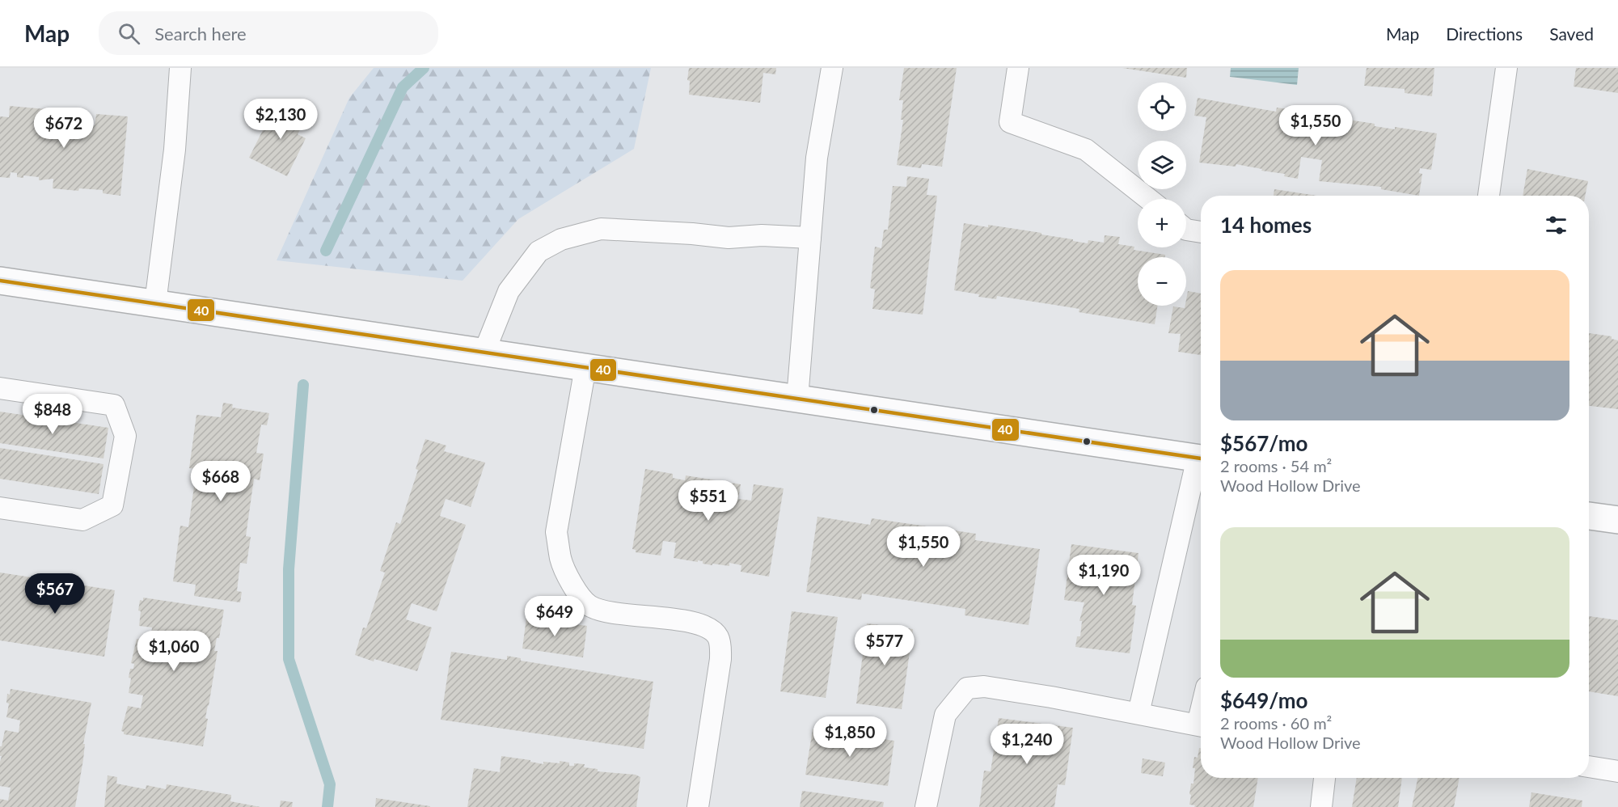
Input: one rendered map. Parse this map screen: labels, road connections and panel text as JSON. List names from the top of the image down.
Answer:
{
  "lines": ["transit line 40"],
  "page": {
    "header": "Map",
    "search": "Search here",
    "nav": ["Map", "Directions", "Saved"],
    "map_buttons": ["+", "−"],
    "price": [
      "$2,130",
      "$1,550",
      "$672",
      "$848",
      "$668",
      "$551",
      "$1,550",
      "$1,190",
      "$567",
      "$649",
      "$577",
      "$1,060",
      "$1,850",
      "$1,240"
    ],
    "heading": "14 homes",
    "list": [
      {
        "name": "$567/mo",
        "note": "2 rooms · 54 m² · Wood Hollow Drive"
      },
      {
        "name": "$649/mo",
        "note": "2 rooms · 60 m² · Wood Hollow Drive"
      }
    ]
  }
}
